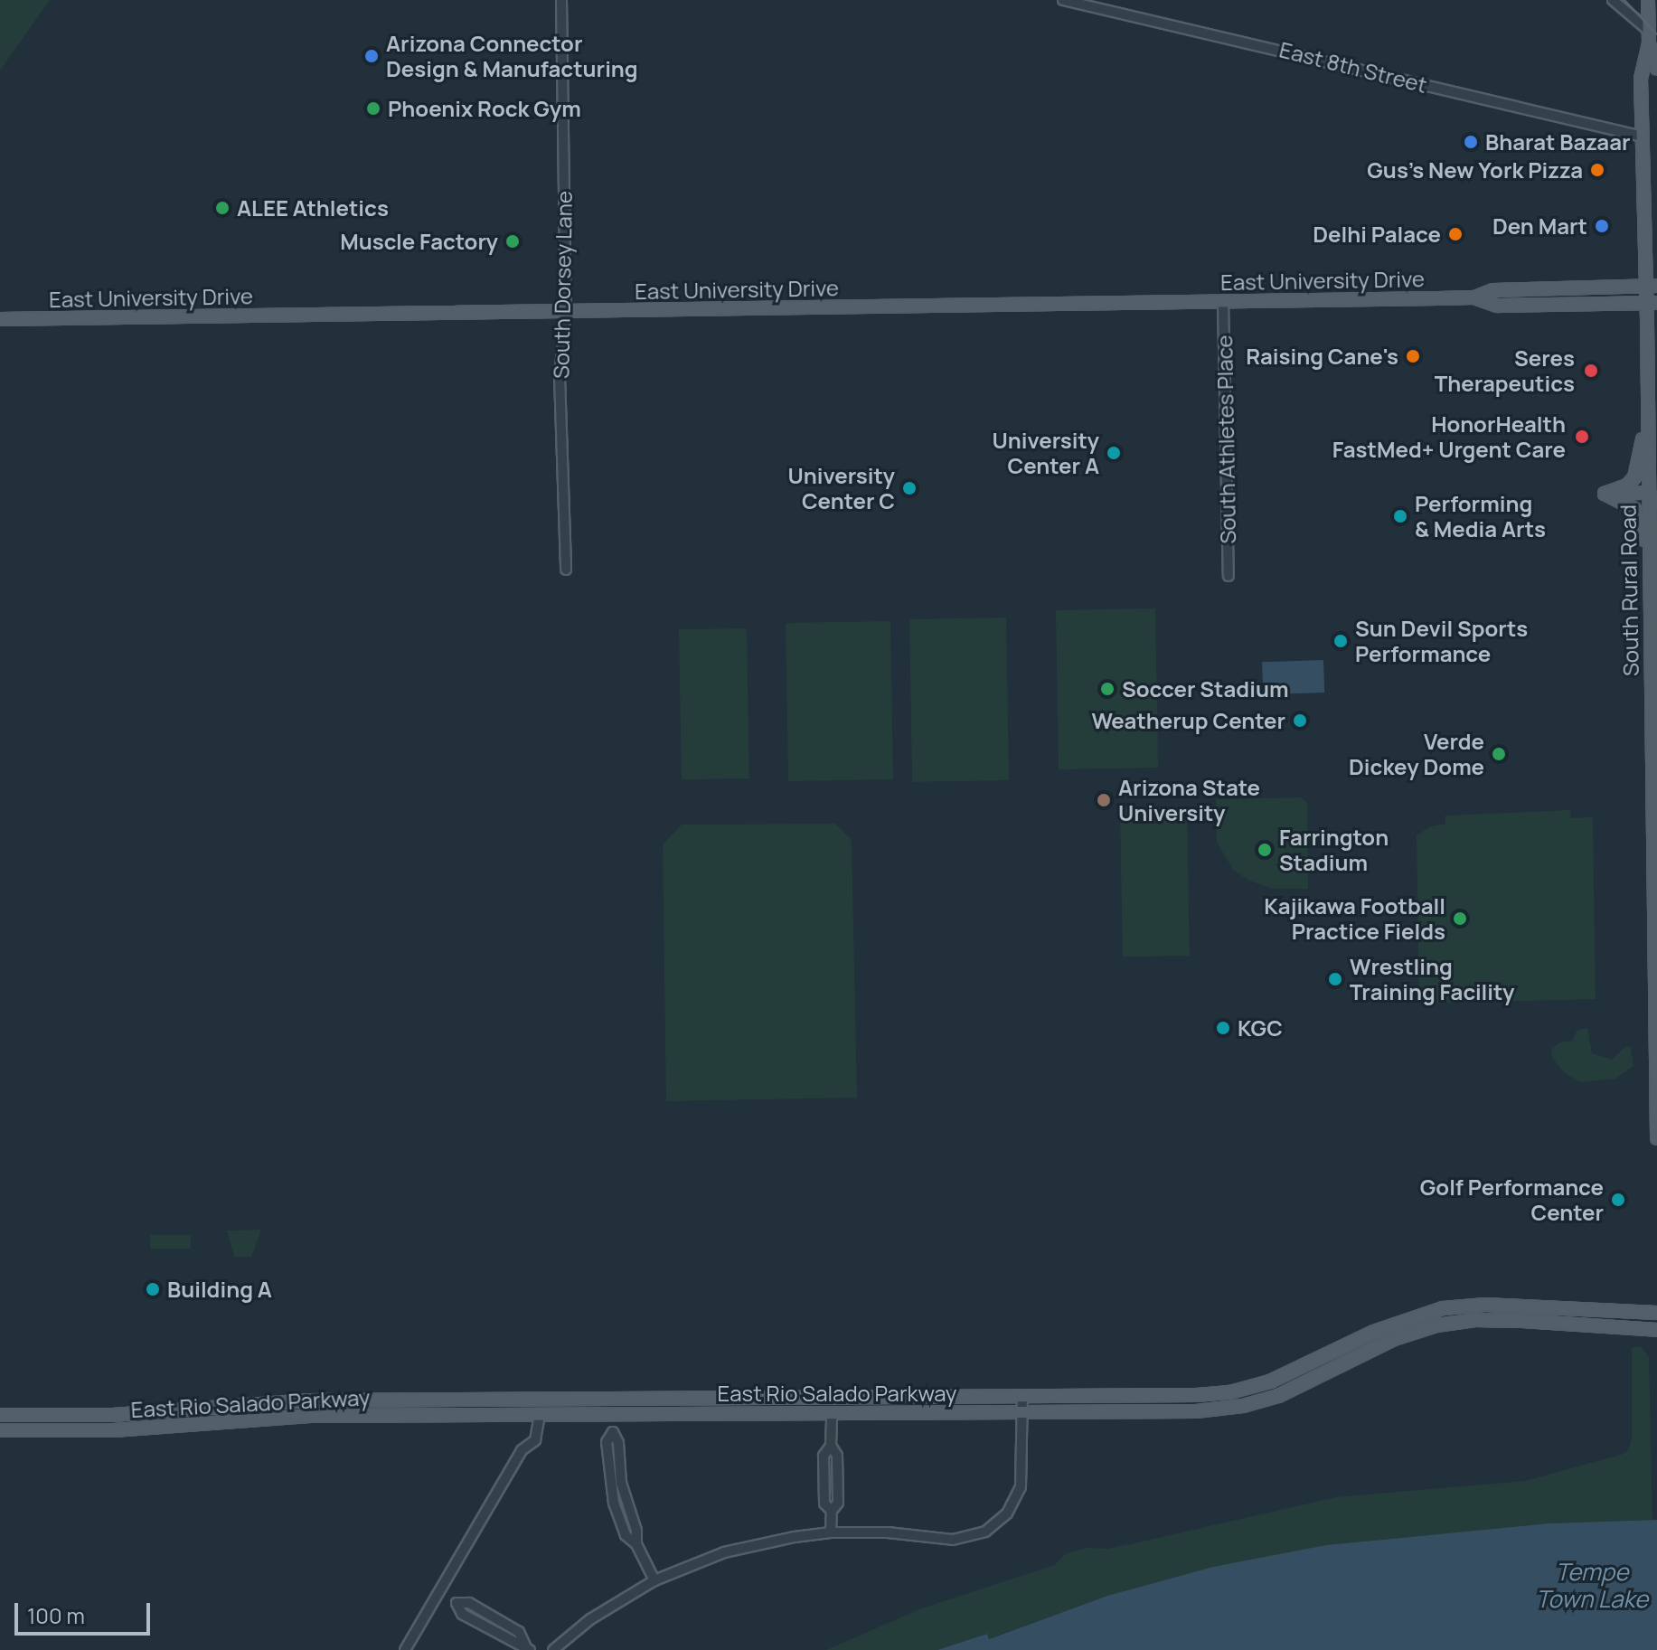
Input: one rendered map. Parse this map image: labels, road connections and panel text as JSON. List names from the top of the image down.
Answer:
{
  "streets": {
    "main road": ["East University Drive", "South Rural Road", "East Rio Salado Parkway"],
    "street": ["East 8th Street", "South Dorsey Lane", "South Athletes Place"]
  },
  "crossings": [
    ["East 8th Street", "South Rural Road"],
    ["East University Drive", "South Dorsey Lane"],
    ["East University Drive", "South Athletes Place"],
    ["East University Drive", "South Rural Road"]
  ],
  "water": ["Tempe Town Lake"],
  "places": [
    "Arizona Connector Design & Manufacturing",
    "Phoenix Rock Gym",
    "Bharat Bazaar",
    "Gus's New York Pizza",
    "ALEE Athletics",
    "Den Mart",
    "Delhi Palace",
    "Muscle Factory",
    "Raising Cane's",
    "Seres Therapeutics",
    "HonorHealth FastMed+ Urgent Care",
    "University Center A",
    "University Center C",
    "Performing & Media Arts",
    "Sun Devil Sports Performance",
    "Soccer Stadium",
    "Weatherup Center",
    "Verde Dickey Dome",
    "Arizona State University",
    "Farrington Stadium",
    "Kajikawa Football Practice Fields",
    "Wrestling Training Facility",
    "KGC",
    "Golf Performance Center",
    "Building A"
  ],
  "scale_bar": "100 m"
}
